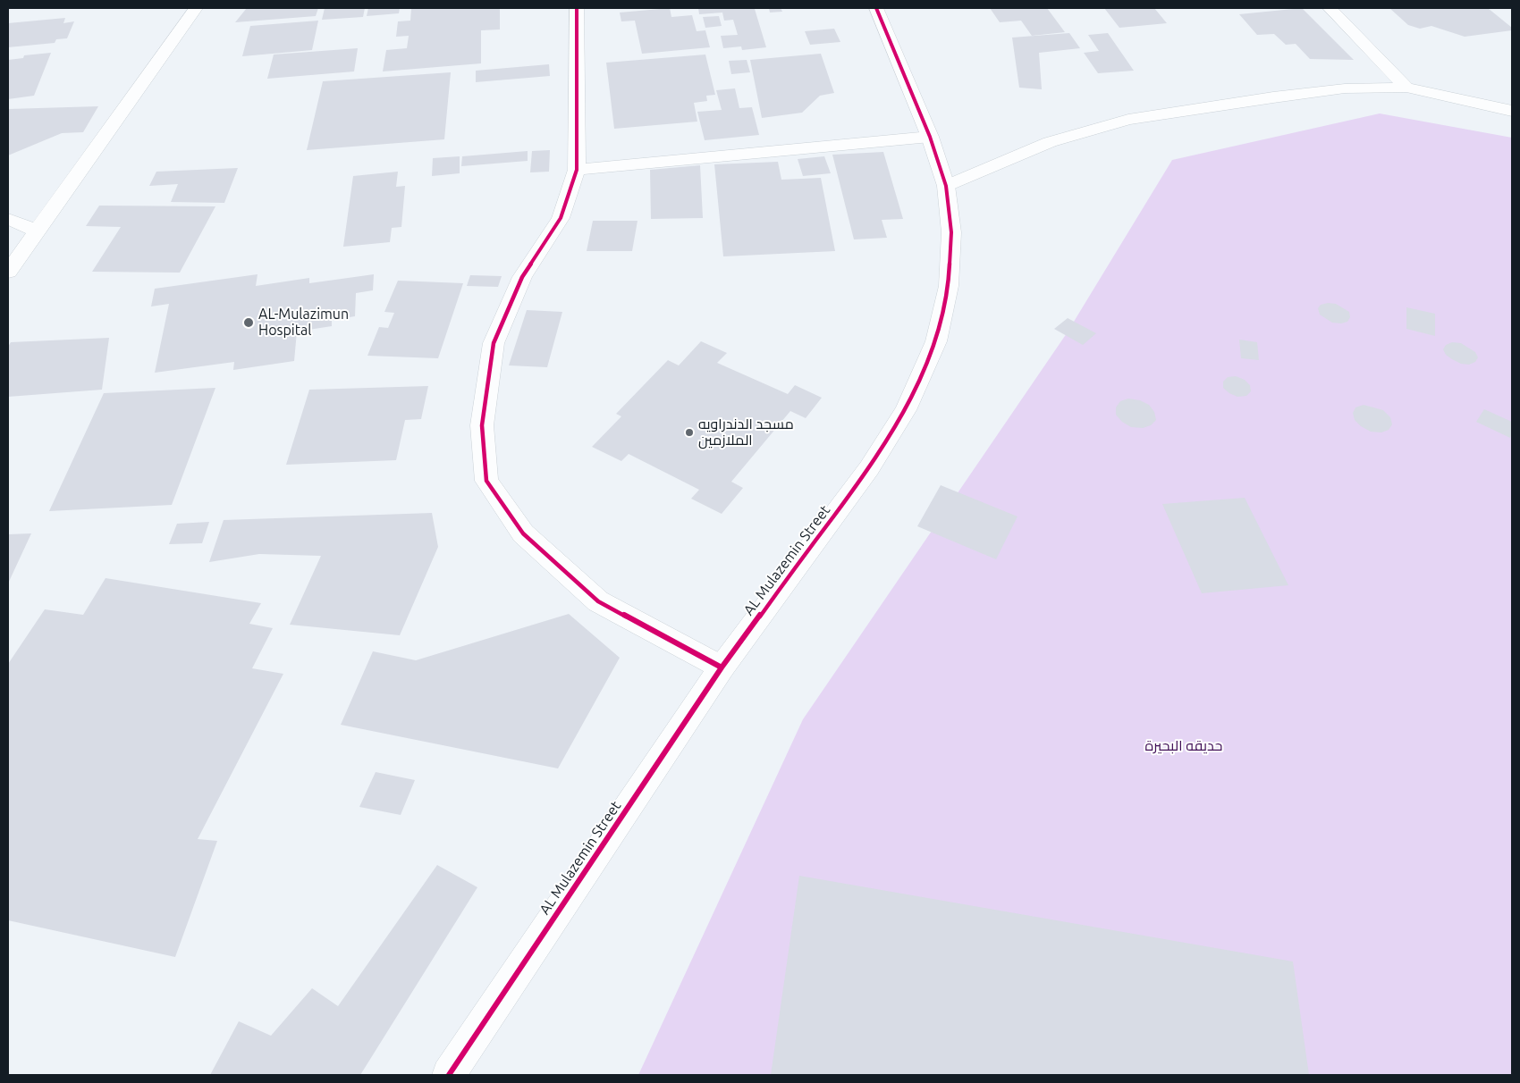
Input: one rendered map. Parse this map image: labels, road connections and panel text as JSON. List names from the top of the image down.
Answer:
{
  "streets": {
    "street": ["AL Mulazemin Street"]
  },
  "parks": ["حديقه البحيرة"],
  "places": ["AL-Mulazimun Hospital", "مسجد الدندراويه الملازمين"]
}
